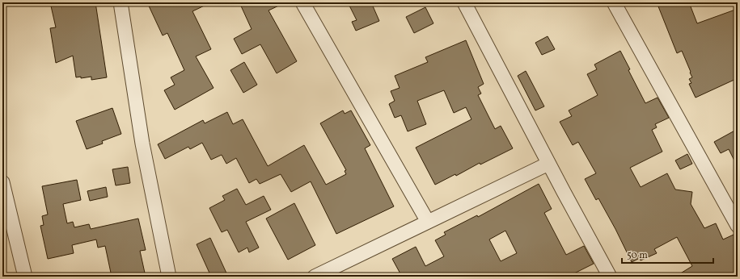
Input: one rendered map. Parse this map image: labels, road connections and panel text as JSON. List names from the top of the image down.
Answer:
{
  "scale_bar": "50 m"
}
